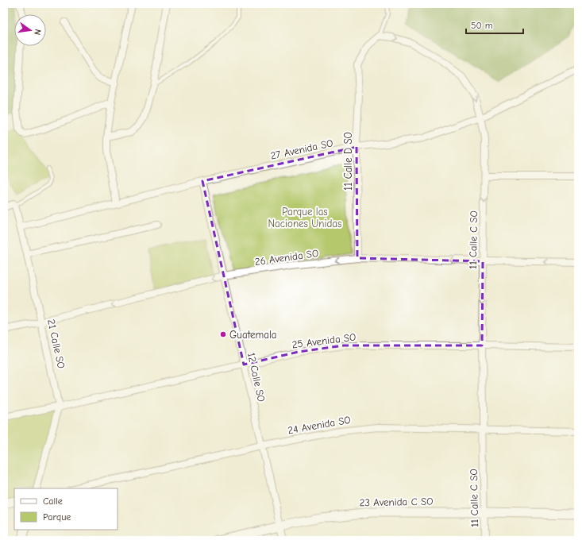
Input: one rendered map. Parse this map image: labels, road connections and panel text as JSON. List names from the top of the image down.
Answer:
{
  "streets": {
    "street": [
      "27 Avenida SO",
      "11 Calle D SO",
      "11 Calle C SO",
      "26 Avenida SO",
      "25 Avenida SO",
      "21 Calle SO",
      "12 Calle SO",
      "24 Avenida SO",
      "23 Avenida C SO"
    ]
  },
  "crossings": [
    ["27 Avenida SO", "11 Calle D SO"],
    ["27 Avenida SO", "11 Calle C SO"],
    ["27 Avenida SO", "21 Calle SO"],
    ["27 Avenida SO", "12 Calle SO"],
    ["11 Calle D SO", "11 Calle C SO"],
    ["11 Calle D SO", "26 Avenida SO"],
    ["11 Calle C SO", "26 Avenida SO"],
    ["11 Calle C SO", "25 Avenida SO"],
    ["11 Calle C SO", "24 Avenida SO"],
    ["11 Calle C SO", "23 Avenida C SO"],
    ["26 Avenida SO", "21 Calle SO"],
    ["26 Avenida SO", "12 Calle SO"],
    ["25 Avenida SO", "21 Calle SO"],
    ["25 Avenida SO", "12 Calle SO"],
    ["12 Calle SO", "24 Avenida SO"],
    ["12 Calle SO", "23 Avenida C SO"]
  ],
  "one_way": ["11 Calle C SO", "26 Avenida SO"],
  "parks": ["Parque las Naciones Unidas"],
  "places": ["Guatemala"],
  "legend": ["Calle", "Parque"],
  "scale_bar": "50 m",
  "north": "right"
}
